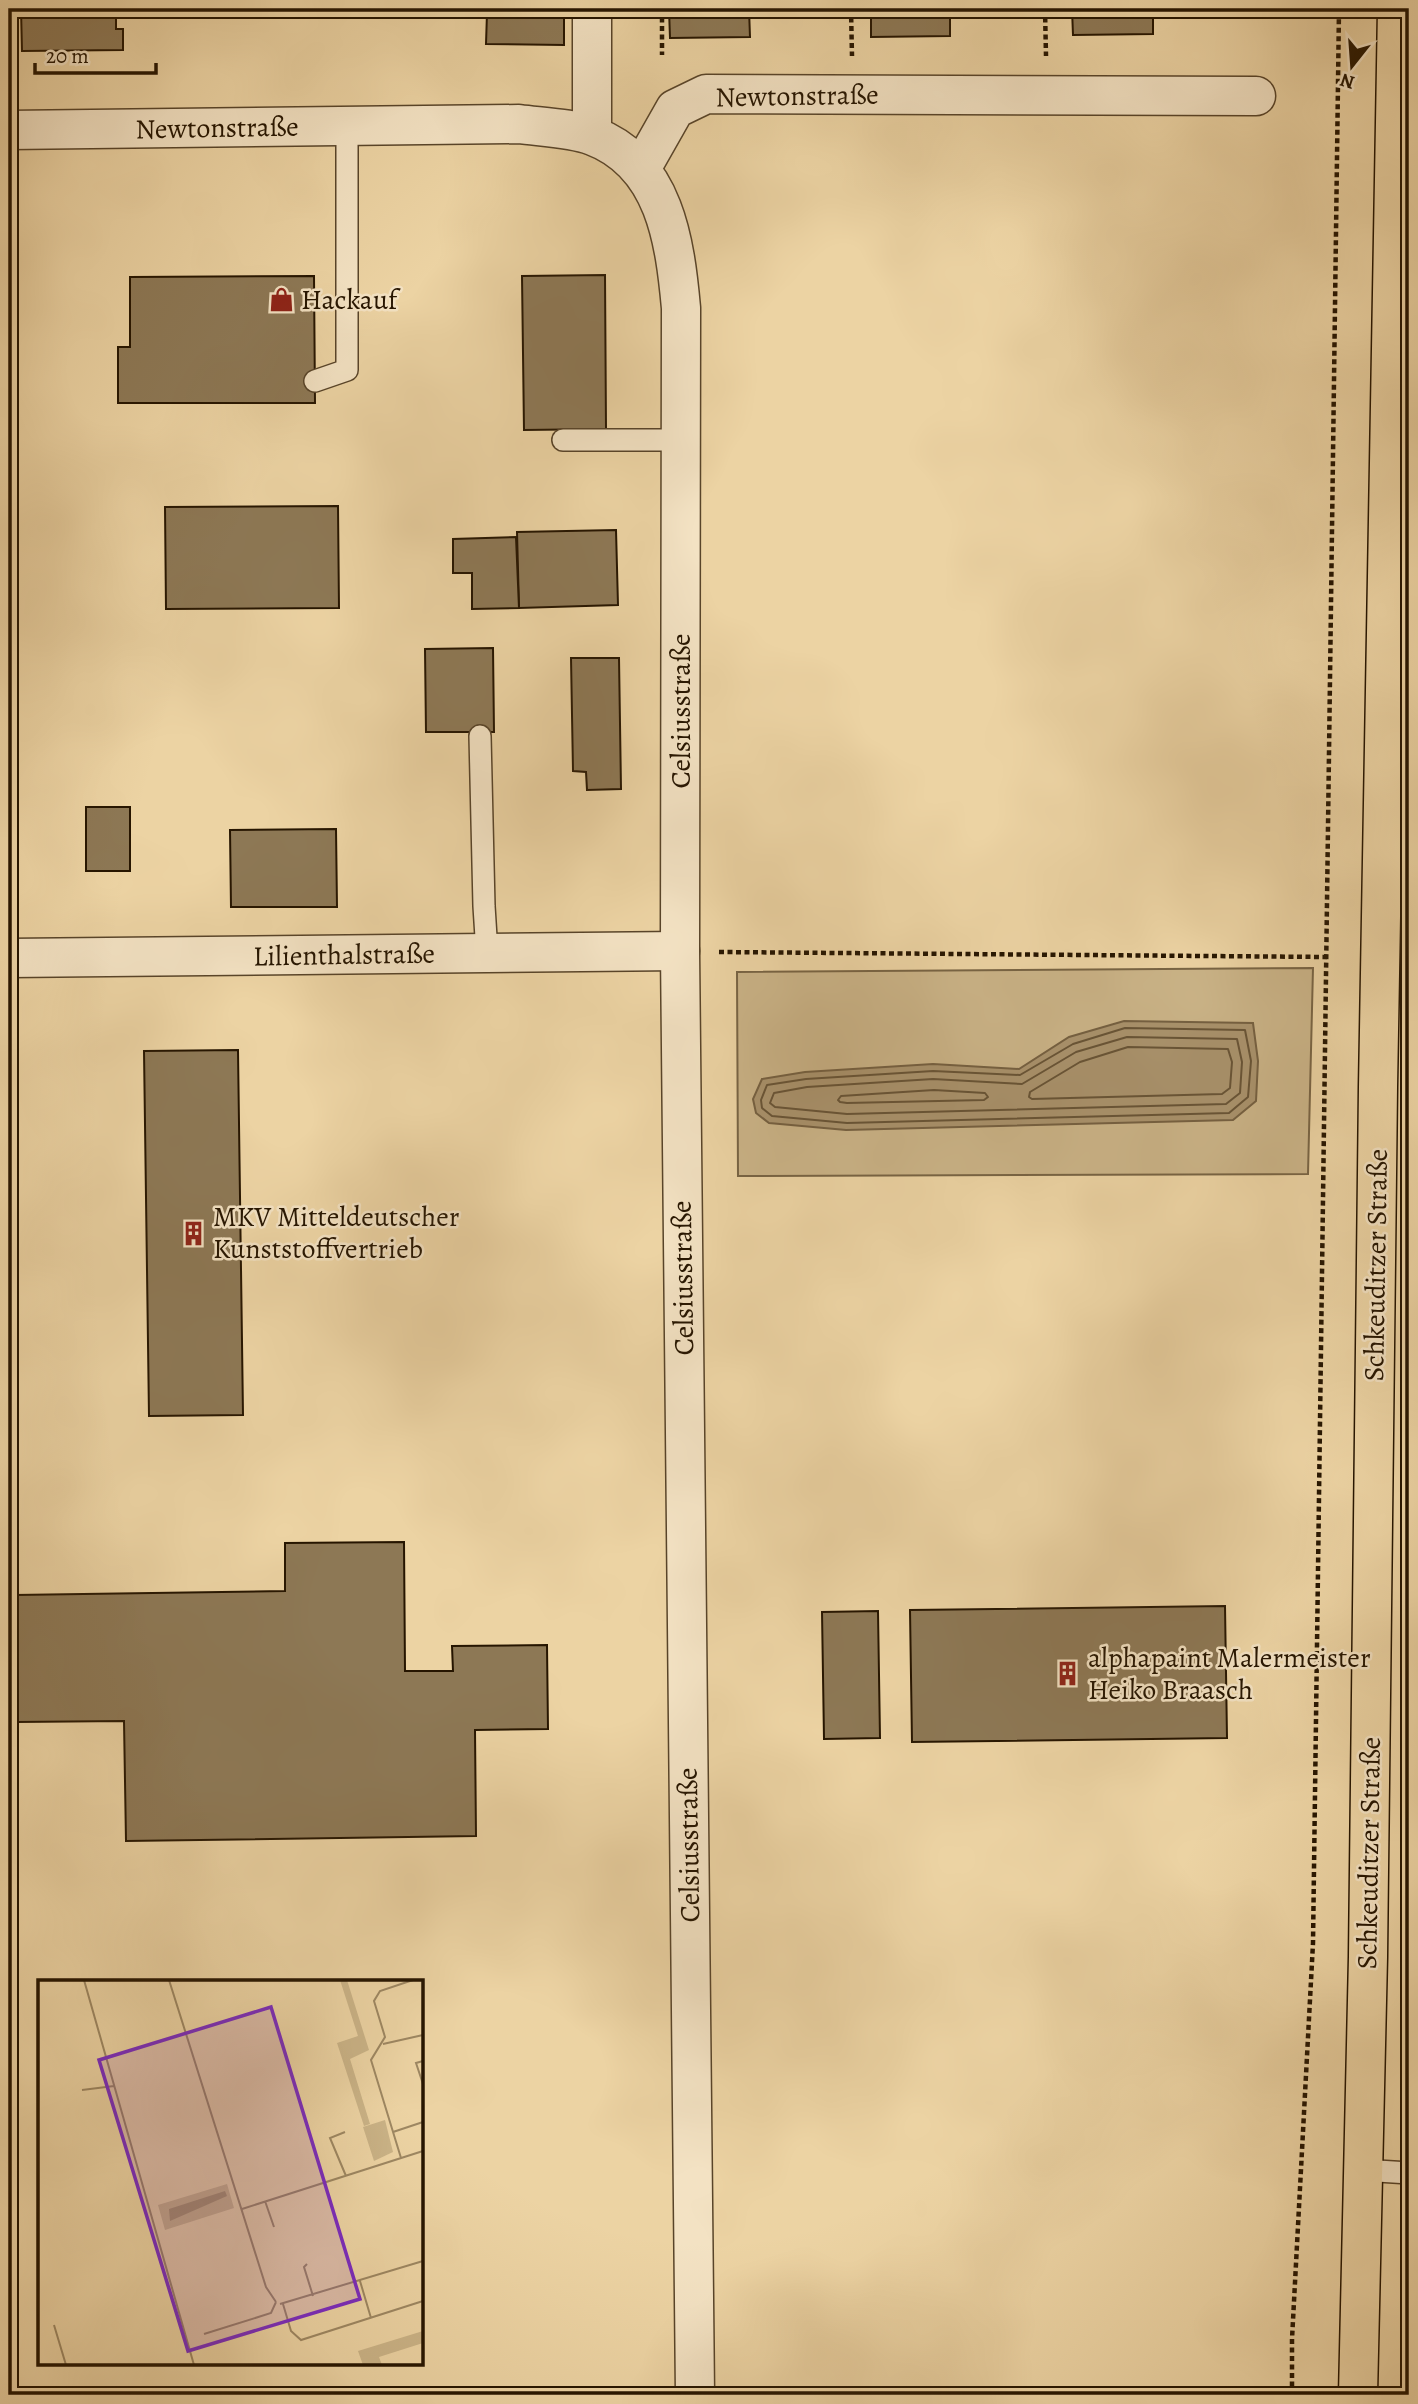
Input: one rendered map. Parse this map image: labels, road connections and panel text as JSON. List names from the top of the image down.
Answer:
{
  "streets": {
    "main road": ["Schkeuditzer Straße"],
    "street": ["Newtonstraße", "Celsiusstraße", "Lilienthalstraße"]
  },
  "crossings": [
    ["Newtonstraße", "Celsiusstraße"],
    ["Celsiusstraße", "Lilienthalstraße"]
  ],
  "places": {
    "shop": ["Hackauf"],
    "building": ["MKV Mitteldeutscher Kunststoffvertrieb", "alphapaint Malermeister Heiko Braasch"]
  },
  "scale_bar": "20 m",
  "north": "bottom"
}
